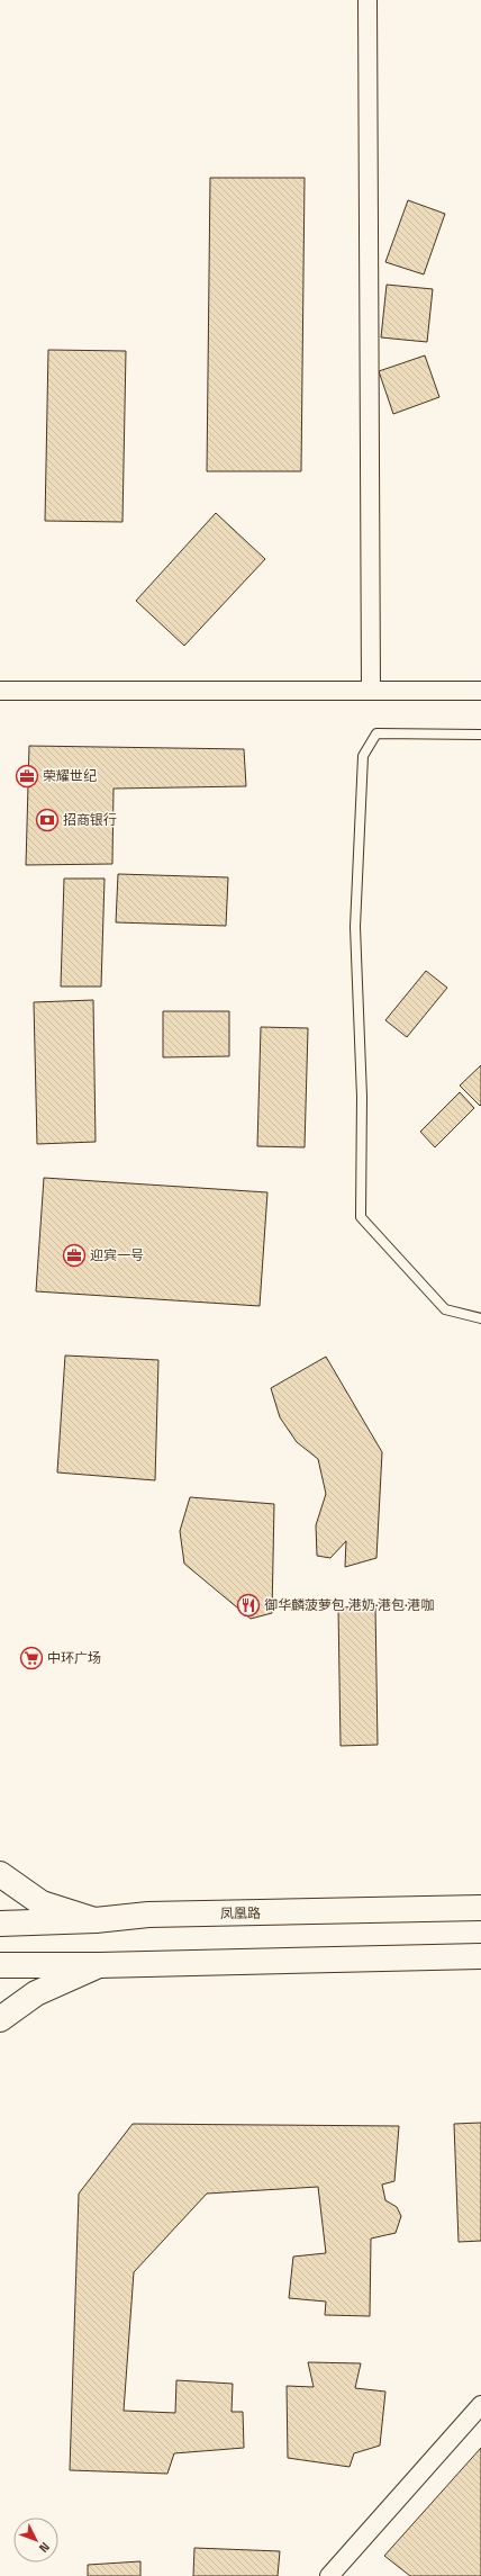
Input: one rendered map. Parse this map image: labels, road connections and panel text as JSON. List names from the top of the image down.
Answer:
{
  "streets": {
    "main road": ["凤凰路"]
  },
  "places": {
    "office": ["荣耀世纪", "迎宾一号"],
    "bank": ["招商银行"],
    "restaurant": ["御华麟菠萝包 港奶·港包·港咖"],
    "supermarket": ["中环广场"]
  },
  "north": "bottom right"
}
